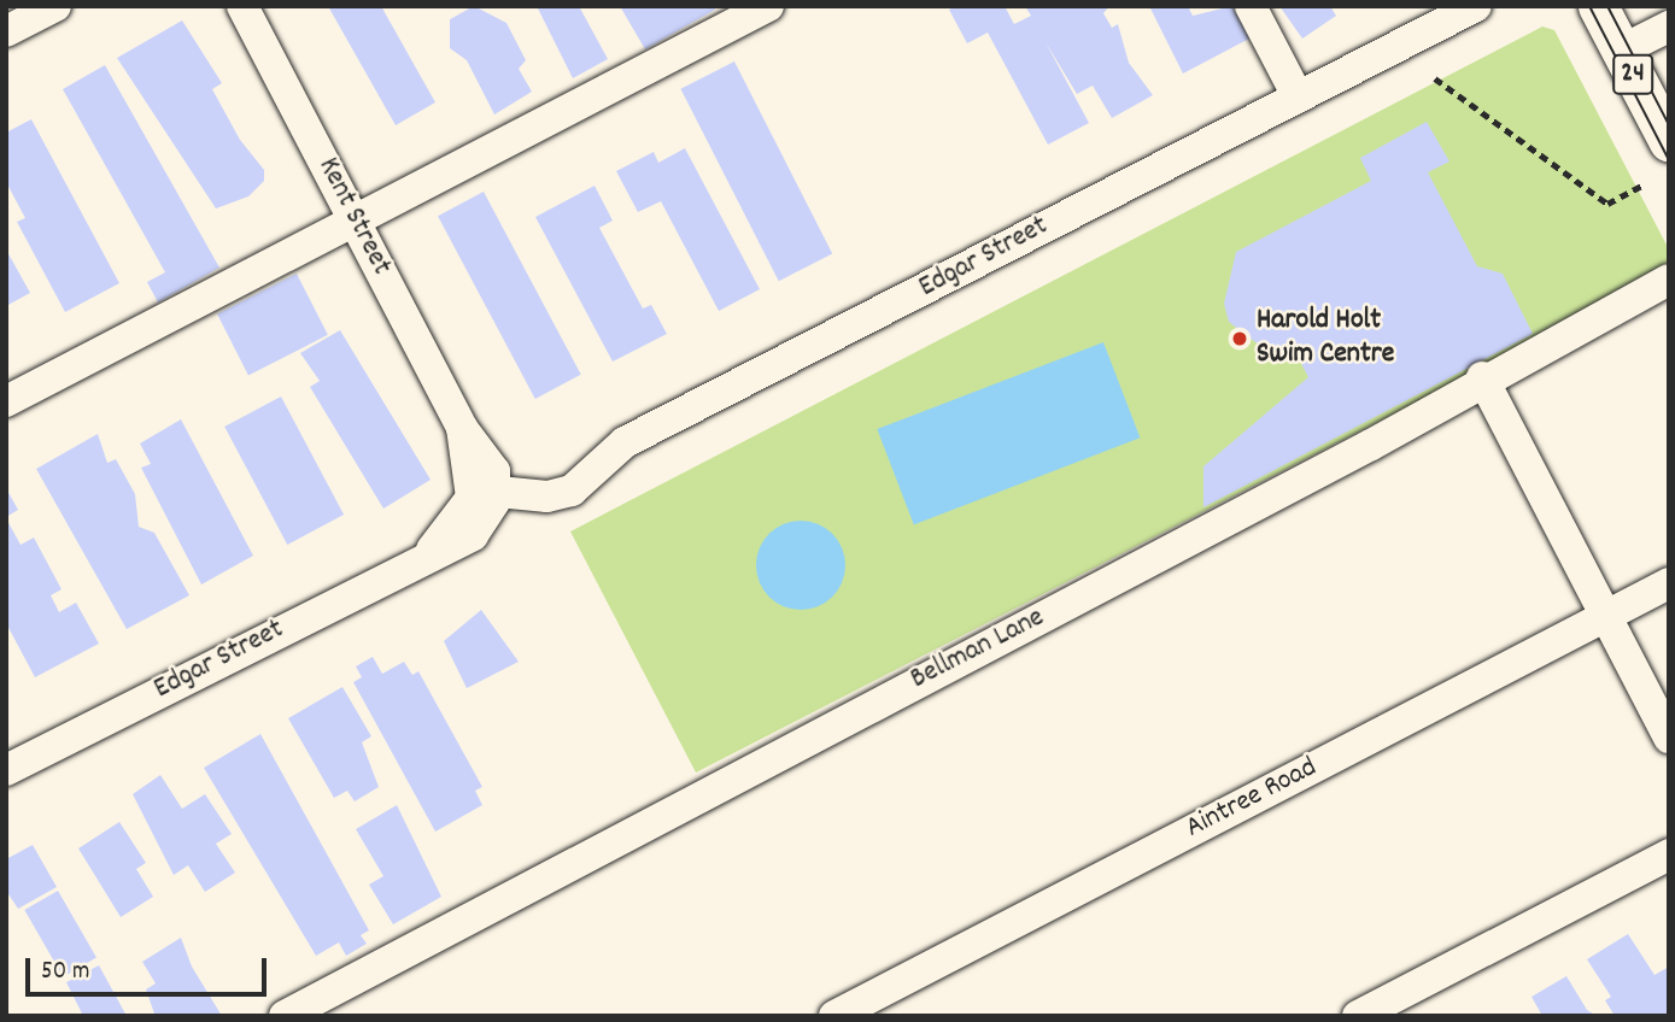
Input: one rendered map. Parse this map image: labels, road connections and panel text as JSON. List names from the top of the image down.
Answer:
{
  "streets": {
    "main road": ["24"],
    "street": [
      "Kent Street",
      "Edgar Street",
      "Bellman Lane",
      "Aintree Road"
    ]
  },
  "crossings": [
    ["Kent Street", "Edgar Street"]
  ],
  "places": ["Harold Holt Swim Centre"],
  "scale_bar": "50 m"
}
